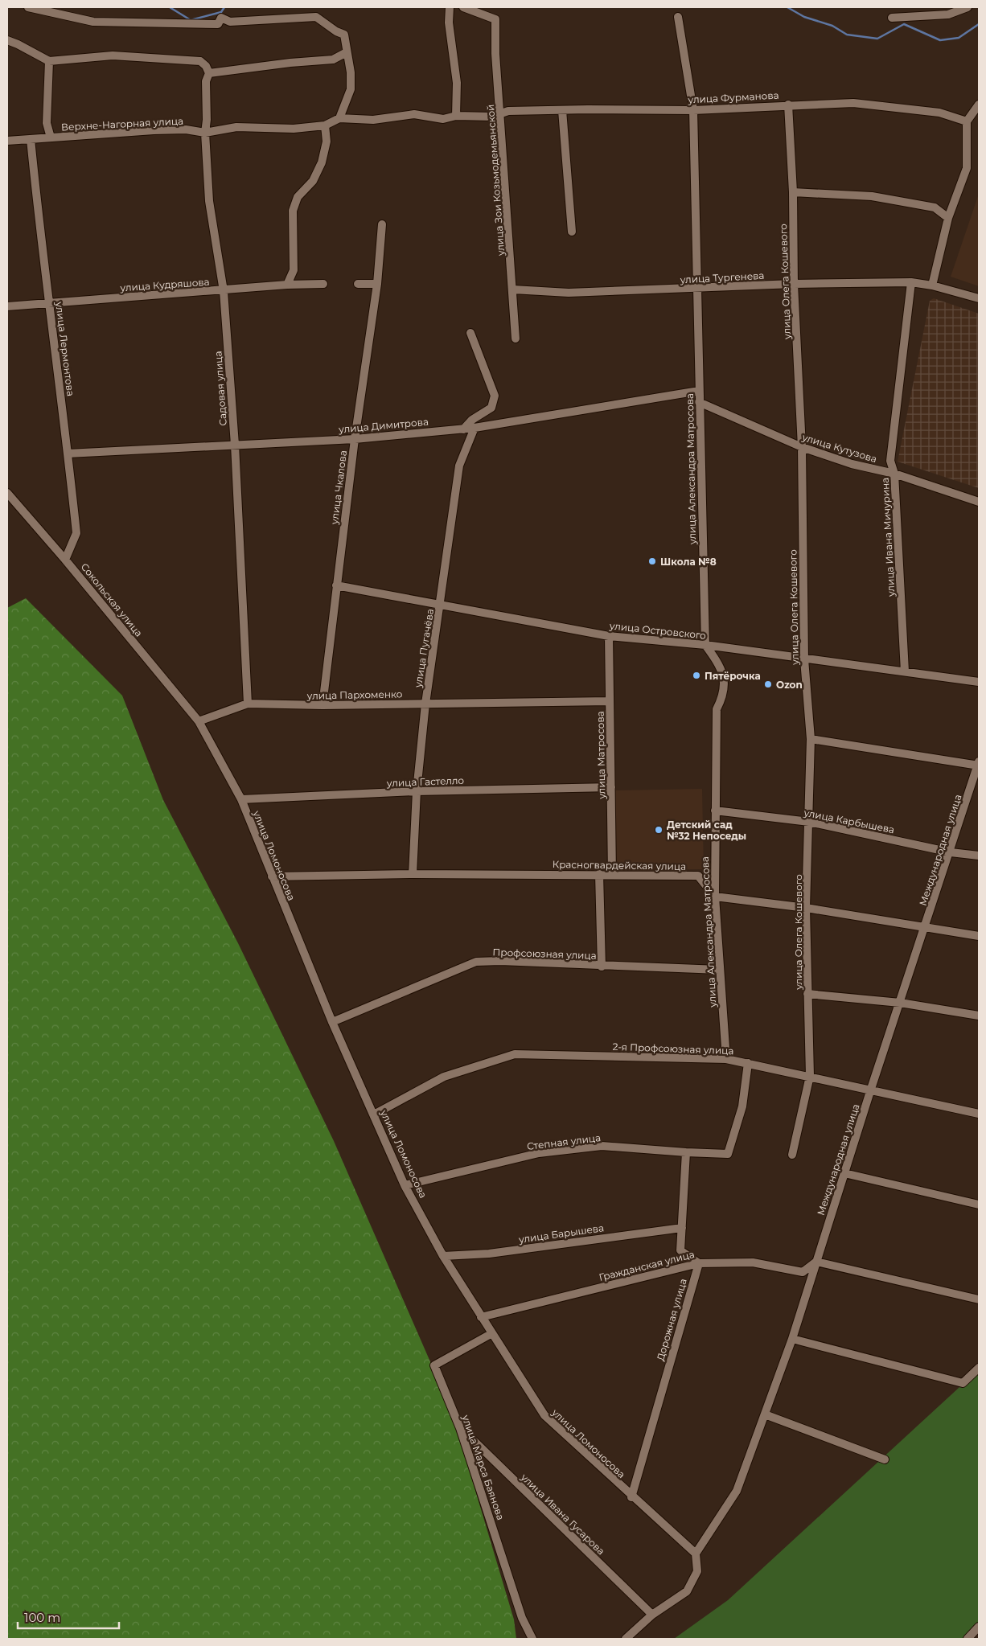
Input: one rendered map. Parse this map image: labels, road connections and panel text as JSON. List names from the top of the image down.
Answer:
{
  "streets": {
    "street": [
      "улица Фурманова",
      "Верхне-Нагорная улица",
      "улица Зои Козьмодемьянской",
      "улица Тургенева",
      "улица Олега Кошевого",
      "улица Кудряшова",
      "улица Лермонтова",
      "Садовая улица",
      "улица Димитрова",
      "улица Кутузова",
      "улица Александра Матросова",
      "улица Чкалова",
      "улица Ивана Мичурина",
      "Сокольская улица",
      "улица Островского",
      "улица Пугачёва",
      "улица Пархоменко",
      "улица Матросова",
      "улица Гастелло",
      "улица Карбышева",
      "Международная улица",
      "улица Ломоносова",
      "Красногвардейская улица",
      "Профсоюзная улица",
      "2-я Профсоюзная улица",
      "Степная улица",
      "улица Барышева",
      "Гражданская улица",
      "Дорожная улица",
      "улица Марса Баянова",
      "улица Ивана Гусарова"
    ]
  },
  "crossings": [
    ["улица Фурманова", "Верхне-Нагорная улица"],
    ["улица Фурманова", "улица Зои Козьмодемьянской"],
    ["улица Фурманова", "улица Олега Кошевого"],
    ["улица Фурманова", "улица Александра Матросова"],
    ["Верхне-Нагорная улица", "улица Зои Козьмодемьянской"],
    ["Верхне-Нагорная улица", "улица Лермонтова"],
    ["Верхне-Нагорная улица", "Садовая улица"],
    ["улица Зои Козьмодемьянской", "улица Тургенева"],
    ["улица Тургенева", "улица Олега Кошевого"],
    ["улица Тургенева", "улица Александра Матросова"],
    ["улица Тургенева", "улица Ивана Мичурина"],
    ["улица Олега Кошевого", "улица Кутузова"],
    ["улица Олега Кошевого", "улица Островского"],
    ["улица Олега Кошевого", "улица Карбышева"],
    ["улица Олега Кошевого", "2-я Профсоюзная улица"],
    ["улица Кудряшова", "улица Лермонтова"],
    ["улица Кудряшова", "Садовая улица"],
    ["улица Лермонтова", "улица Димитрова"],
    ["улица Лермонтова", "Сокольская улица"],
    ["Садовая улица", "улица Димитрова"],
    ["Садовая улица", "улица Пархоменко"],
    ["улица Димитрова", "улица Александра Матросова"],
    ["улица Димитрова", "улица Чкалова"],
    ["улица Димитрова", "улица Пугачёва"],
    ["улица Кутузова", "улица Александра Матросова"],
    ["улица Кутузова", "улица Ивана Мичурина"],
    ["улица Александра Матросова", "улица Островского"],
    ["улица Александра Матросова", "улица Карбышева"],
    ["улица Александра Матросова", "Красногвардейская улица"],
    ["улица Александра Матросова", "Профсоюзная улица"],
    ["улица Александра Матросова", "2-я Профсоюзная улица"],
    ["улица Чкалова", "улица Островского"],
    ["улица Чкалова", "улица Пархоменко"],
    ["улица Ивана Мичурина", "улица Островского"],
    ["Сокольская улица", "улица Пархоменко"],
    ["Сокольская улица", "улица Ломоносова"],
    ["улица Островского", "улица Пугачёва"],
    ["улица Островского", "улица Матросова"],
    ["улица Пугачёва", "улица Пархоменко"],
    ["улица Пугачёва", "улица Гастелло"],
    ["улица Пугачёва", "Красногвардейская улица"],
    ["улица Пархоменко", "улица Матросова"],
    ["улица Пархоменко", "улица Ломоносова"],
    ["улица Матросова", "улица Гастелло"],
    ["улица Матросова", "Красногвардейская улица"],
    ["улица Гастелло", "улица Ломоносова"],
    ["улица Карбышева", "Международная улица"],
    ["Международная улица", "улица Ломоносова"],
    ["Международная улица", "2-я Профсоюзная улица"],
    ["Международная улица", "Гражданская улица"],
    ["улица Ломоносова", "Красногвардейская улица"],
    ["улица Ломоносова", "Профсоюзная улица"],
    ["улица Ломоносова", "2-я Профсоюзная улица"],
    ["улица Ломоносова", "Степная улица"],
    ["улица Ломоносова", "улица Барышева"],
    ["улица Ломоносова", "Гражданская улица"],
    ["улица Ломоносова", "Дорожная улица"],
    ["улица Ломоносова", "улица Марса Баянова"],
    ["2-я Профсоюзная улица", "Степная улица"],
    ["Гражданская улица", "Дорожная улица"],
    ["улица Марса Баянова", "улица Ивана Гусарова"]
  ],
  "places": [
    "Школа №8",
    "Пятёрочка",
    "Ozon",
    "Детский сад №32 Непоседы"
  ],
  "scale_bar": "100 m"
}
